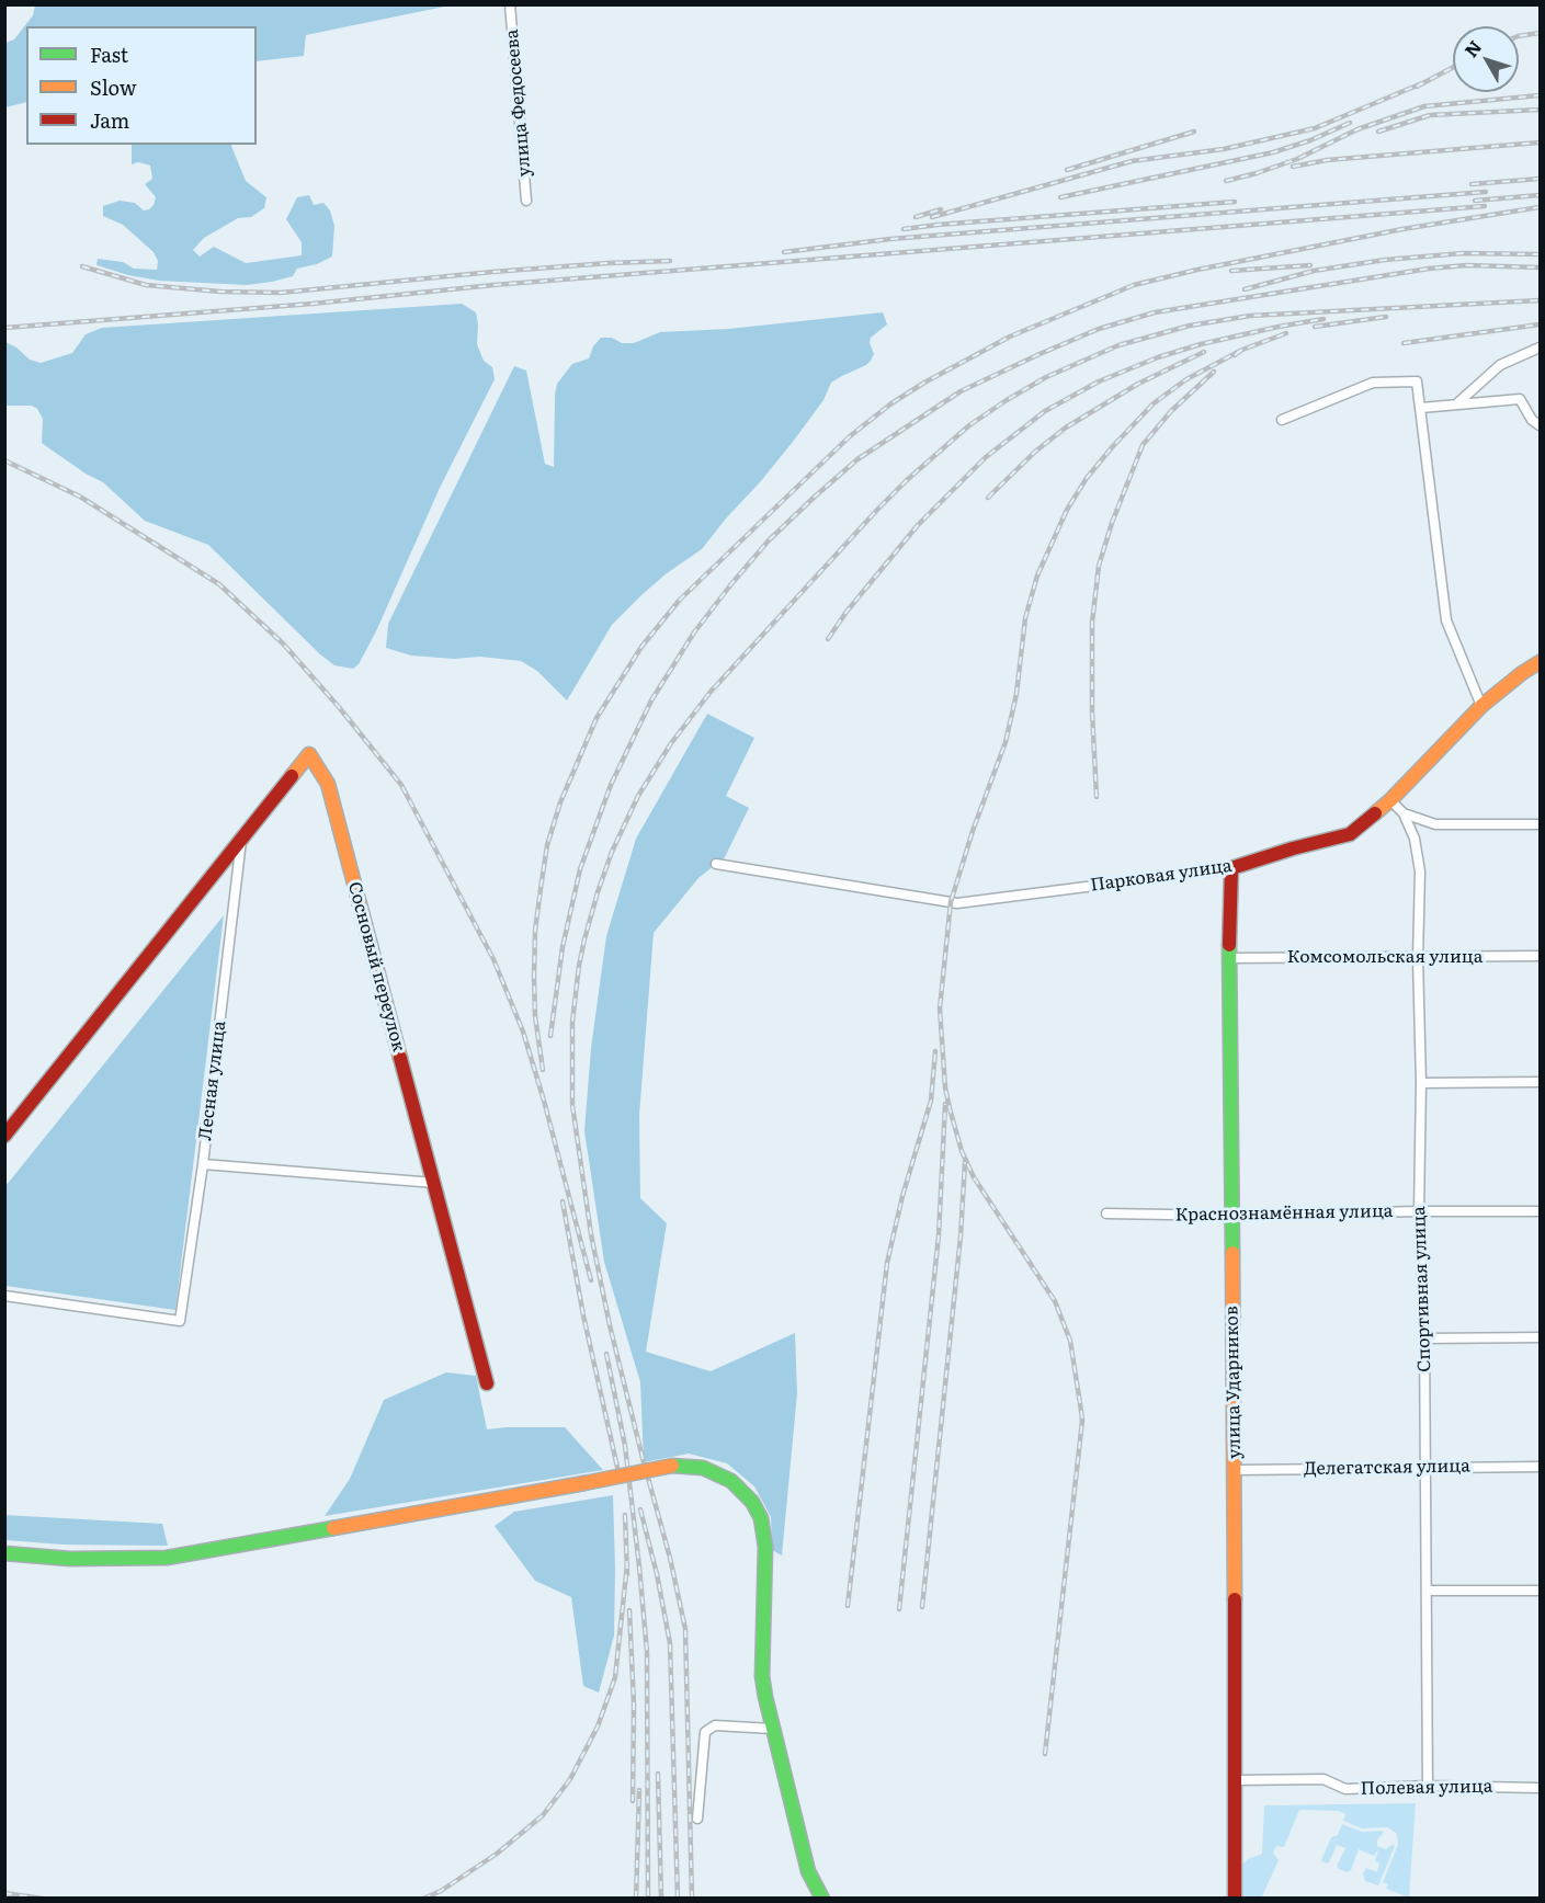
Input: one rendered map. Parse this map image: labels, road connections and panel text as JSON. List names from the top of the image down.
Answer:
{
  "streets": {
    "main road": ["Парковая улица", "Сосновый переулок", "улица Ударников"],
    "street": [
      "улица Федосеева",
      "Комсомольская улица",
      "Лесная улица",
      "Краснознамённая улица",
      "Спортивная улица",
      "Делегатская улица",
      "Полевая улица"
    ]
  },
  "crossings": [
    ["Парковая улица", "Спортивная улица"],
    ["Парковая улица", "улица Ударников"],
    ["Комсомольская улица", "Спортивная улица"],
    ["Комсомольская улица", "улица Ударников"],
    ["Сосновый переулок", "Лесная улица"],
    ["Краснознамённая улица", "Спортивная улица"],
    ["Краснознамённая улица", "улица Ударников"],
    ["Спортивная улица", "Делегатская улица"],
    ["Спортивная улица", "Полевая улица"],
    ["улица Ударников", "Делегатская улица"],
    ["улица Ударников", "Полевая улица"]
  ],
  "legend": ["Fast", "Slow", "Jam"],
  "north": "top left"
}
